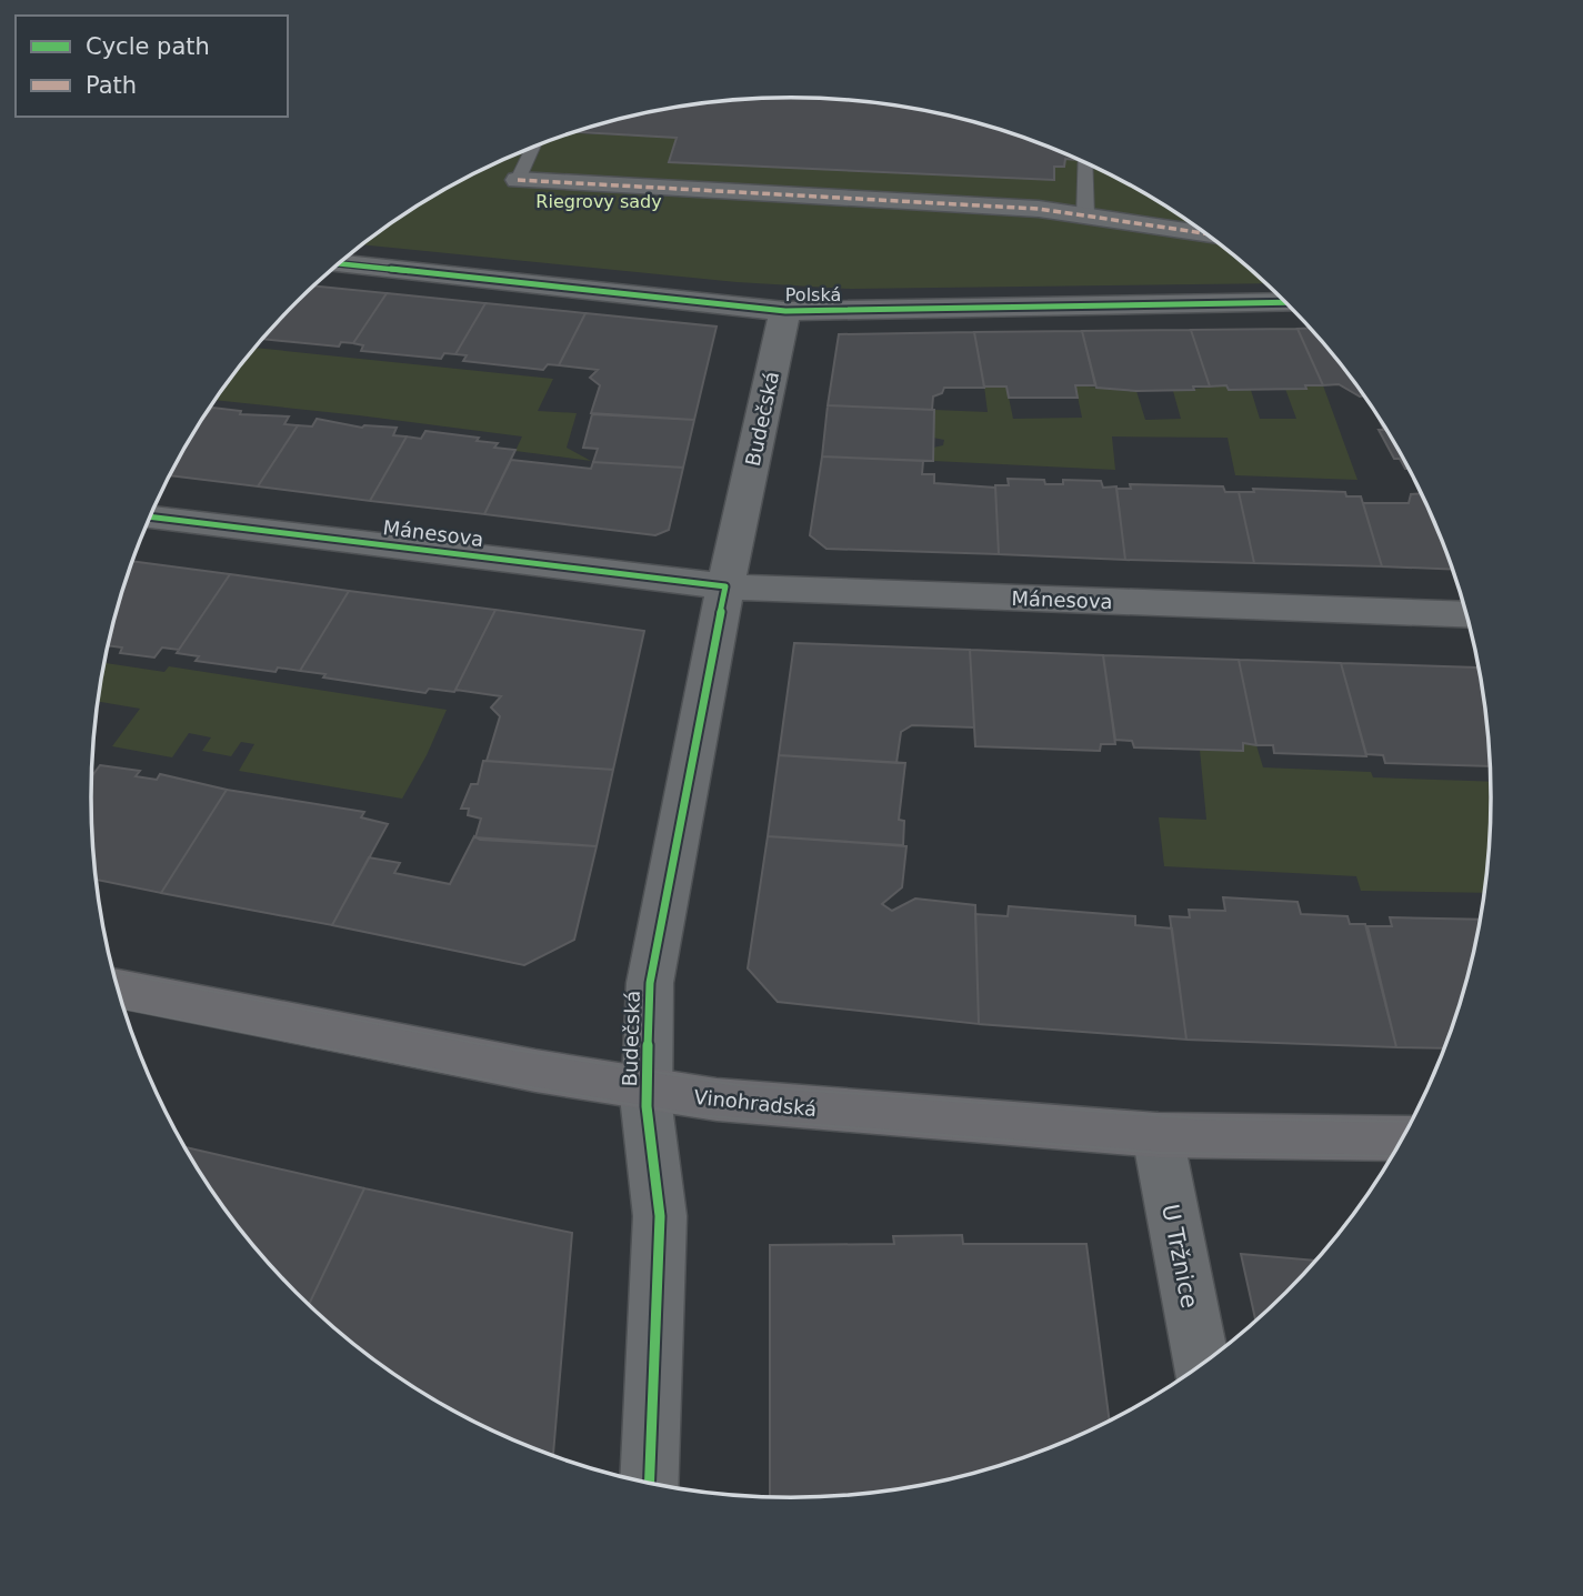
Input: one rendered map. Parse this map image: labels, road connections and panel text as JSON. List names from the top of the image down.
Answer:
{
  "streets": {
    "main road": ["Vinohradská"],
    "street": [
      "Polská",
      "Budečská",
      "Mánesova",
      "U Tržnice"
    ]
  },
  "crossings": [
    ["Polská", "Budečská"],
    ["Budečská", "Mánesova"],
    ["Budečská", "Vinohradská"],
    ["Vinohradská", "U Tržnice"]
  ],
  "parks": ["Riegrovy sady"],
  "legend": ["Cycle path", "Path"]
}
